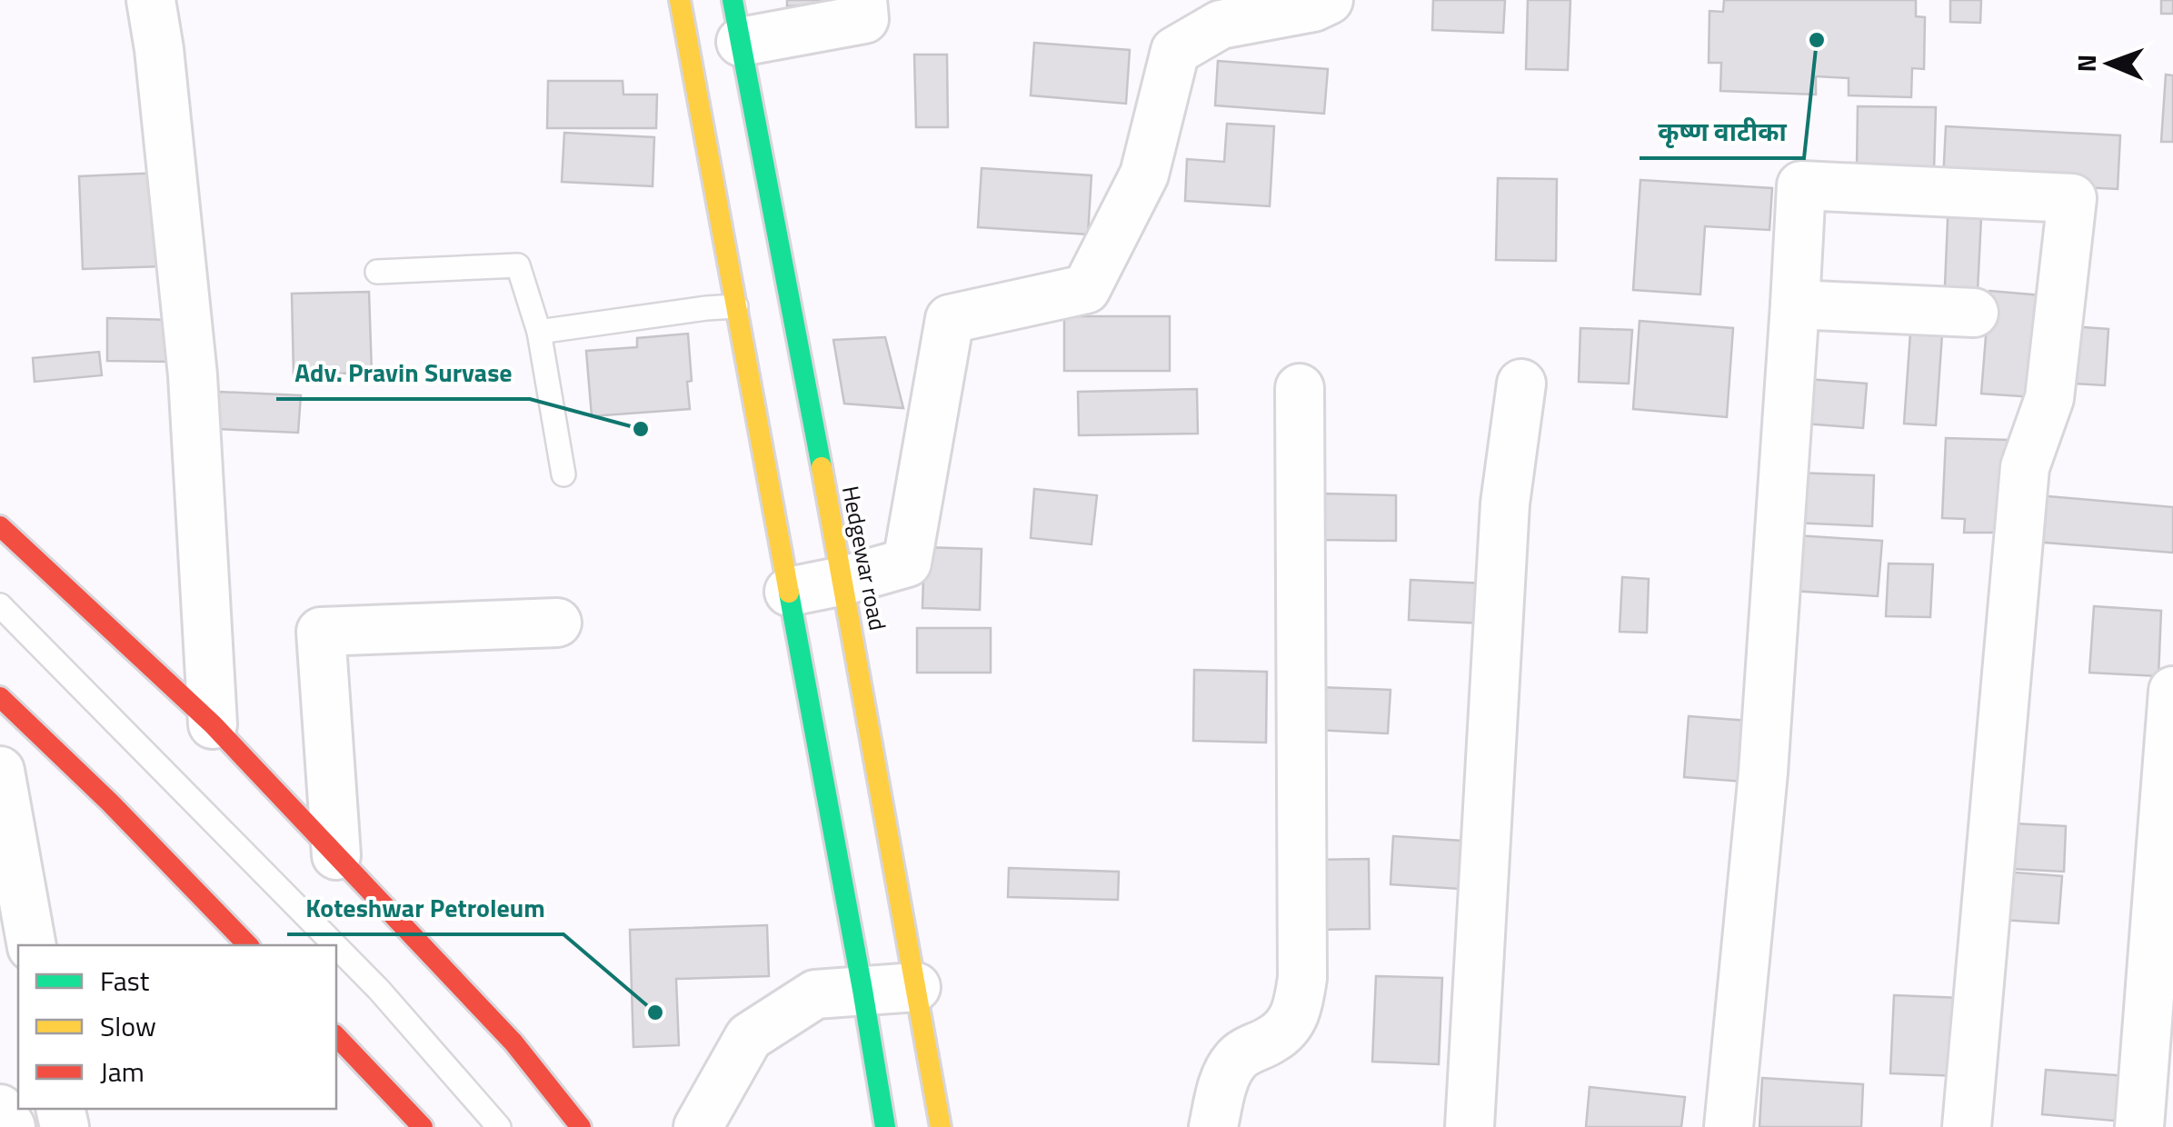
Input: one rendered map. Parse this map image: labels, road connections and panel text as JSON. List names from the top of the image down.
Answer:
{
  "streets": {
    "main road": ["Hedgewar road"]
  },
  "places": ["कृष्ण वाटीका", "Adv. Pravin Survase", "Koteshwar Petroleum"],
  "legend": ["Fast", "Slow", "Jam"],
  "north": "left"
}
